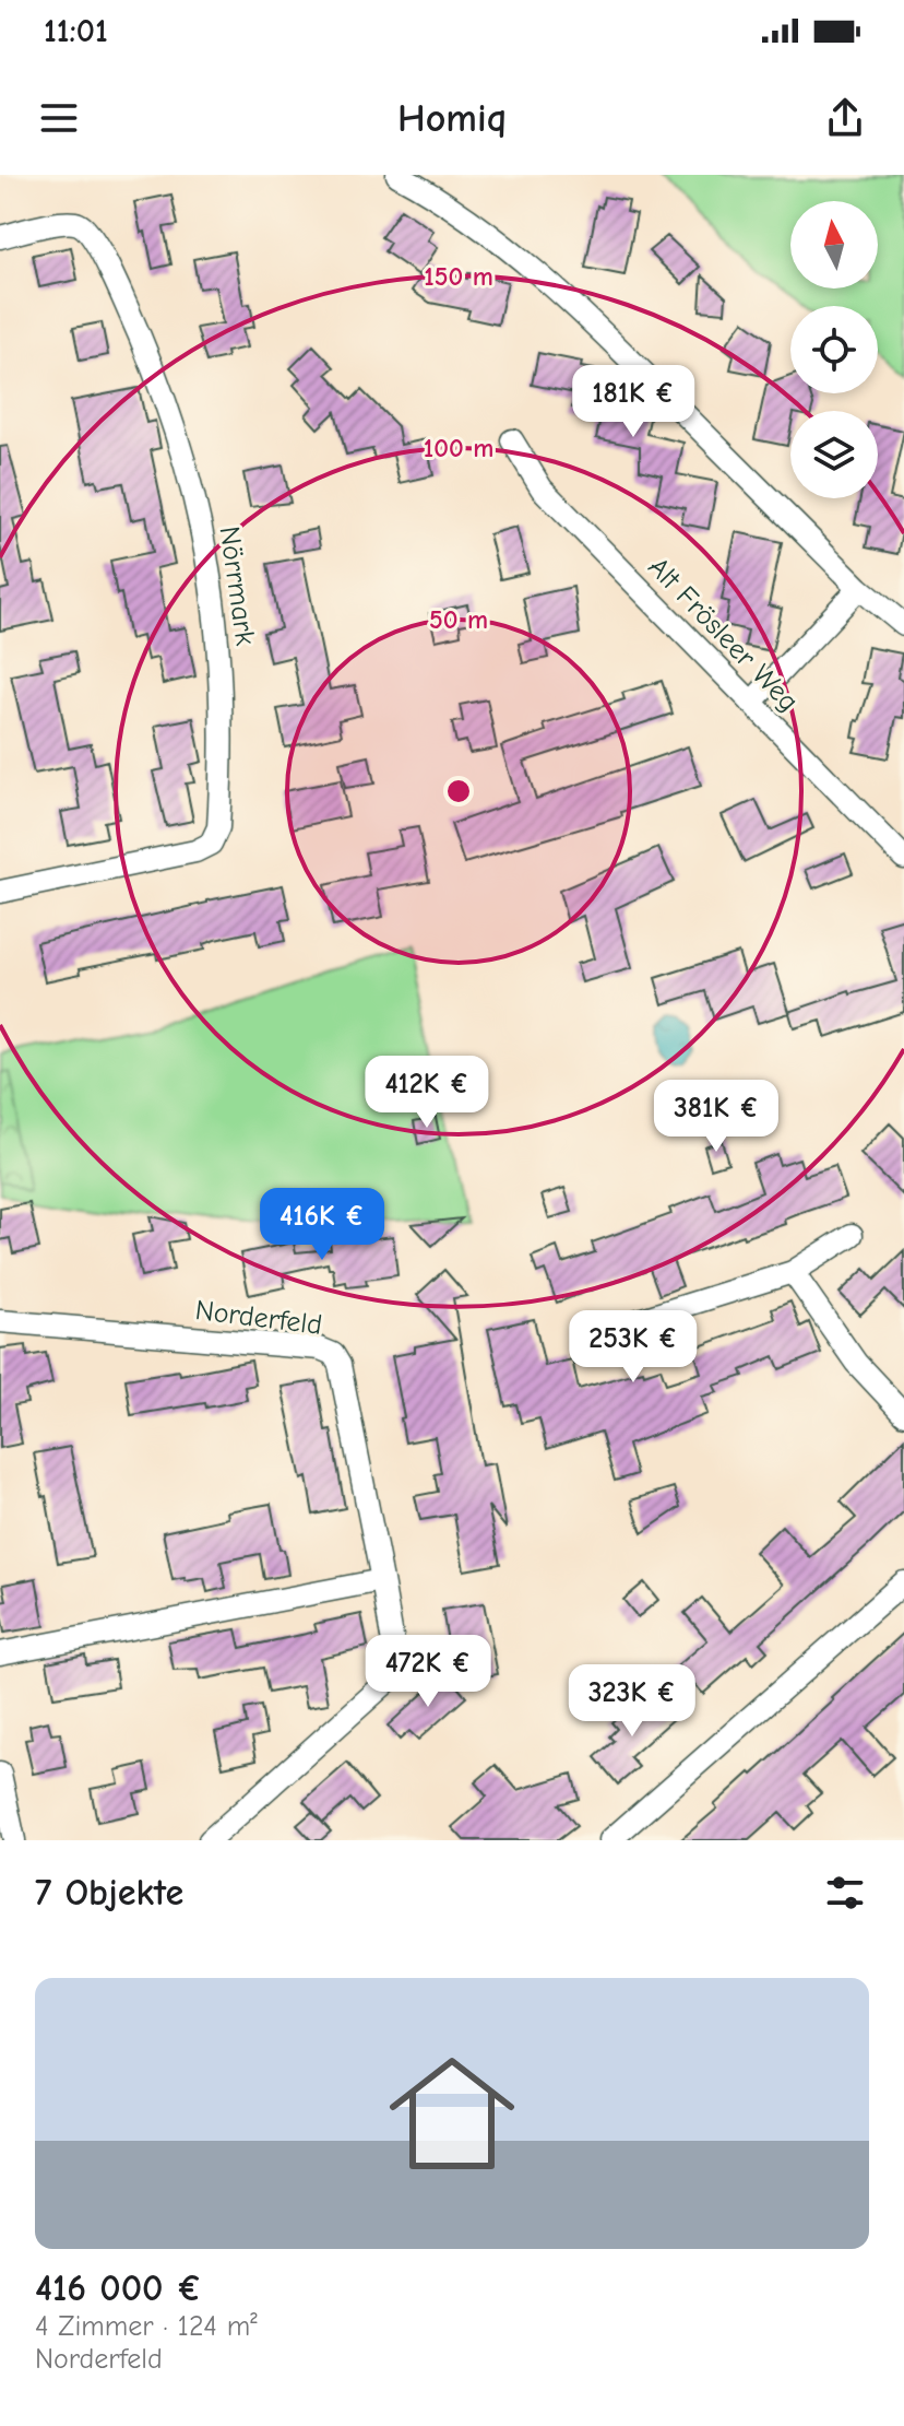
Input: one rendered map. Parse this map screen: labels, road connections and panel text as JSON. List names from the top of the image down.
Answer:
{
  "streets": {
    "street": ["Nörrmark", "Alt Frösleer Weg", "Norderfeld"]
  },
  "north": "top",
  "page": {
    "status": "11:01",
    "header": "Homiq",
    "price": [
      "181K €",
      "412K €",
      "381K €",
      "416K €",
      "253K €",
      "472K €",
      "323K €"
    ],
    "heading": "7 Objekte",
    "list": [
      {
        "name": "416 000 €",
        "note": "4 Zimmer · 124 m² · Norderfeld"
      }
    ]
  },
  "rings": ["150 m", "100 m", "50 m"]
}
